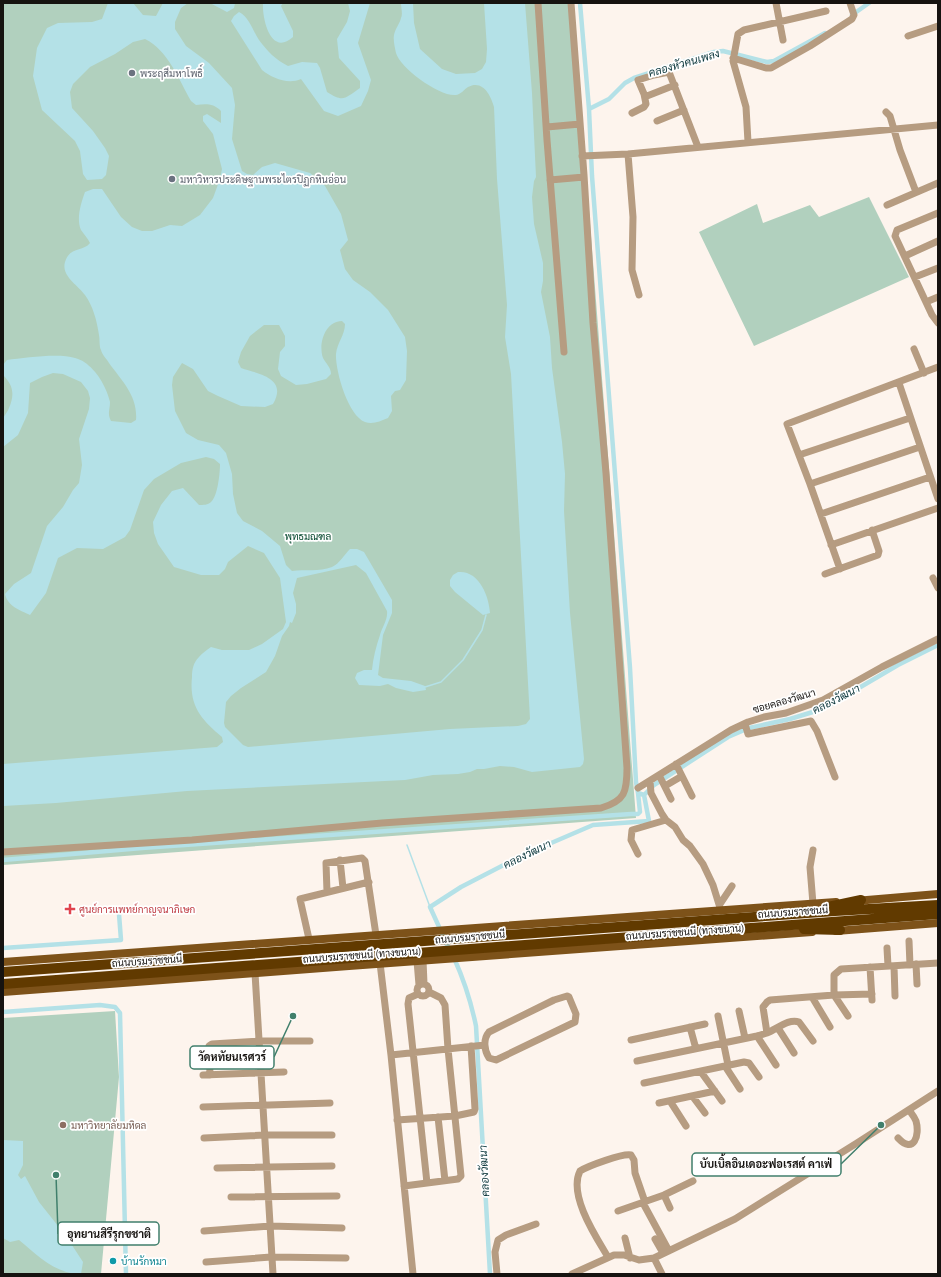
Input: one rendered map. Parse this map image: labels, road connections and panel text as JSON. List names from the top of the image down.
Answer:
{
  "streets": {
    "highway": ["ถนนบรมราชชนนี"],
    "main road": ["ถนนบรมราชชนนี (ทางขนาน)"],
    "street": ["ซอยคลองวัฒนา"]
  },
  "crossings": [
    ["ถนนบรมราชชนนี", "ถนนบรมราชชนนี (ทางขนาน)"]
  ],
  "water": ["คลองหัวคนเพลง", "คลองวัฒนา"],
  "parks": ["พุทธมณฑล"],
  "places": {
    "other": [
      "พระฤสีมหาโพธิ์",
      "มหาวิหารประดิษฐานพระไตรปิฏกหินอ่อน",
      "วัดหทัยนเรศวร์",
      "มหาวิทยาลัยมหิดล",
      "บับเบิ้ลอินเดอะฟอเรสต์ คาเฟ่",
      "อุทยานสิรีรุกขชาติ",
      "บ้านรักหมา"
    ],
    "health": ["ศูนย์การแพทย์กาญจนาภิเษก"]
  }
}
